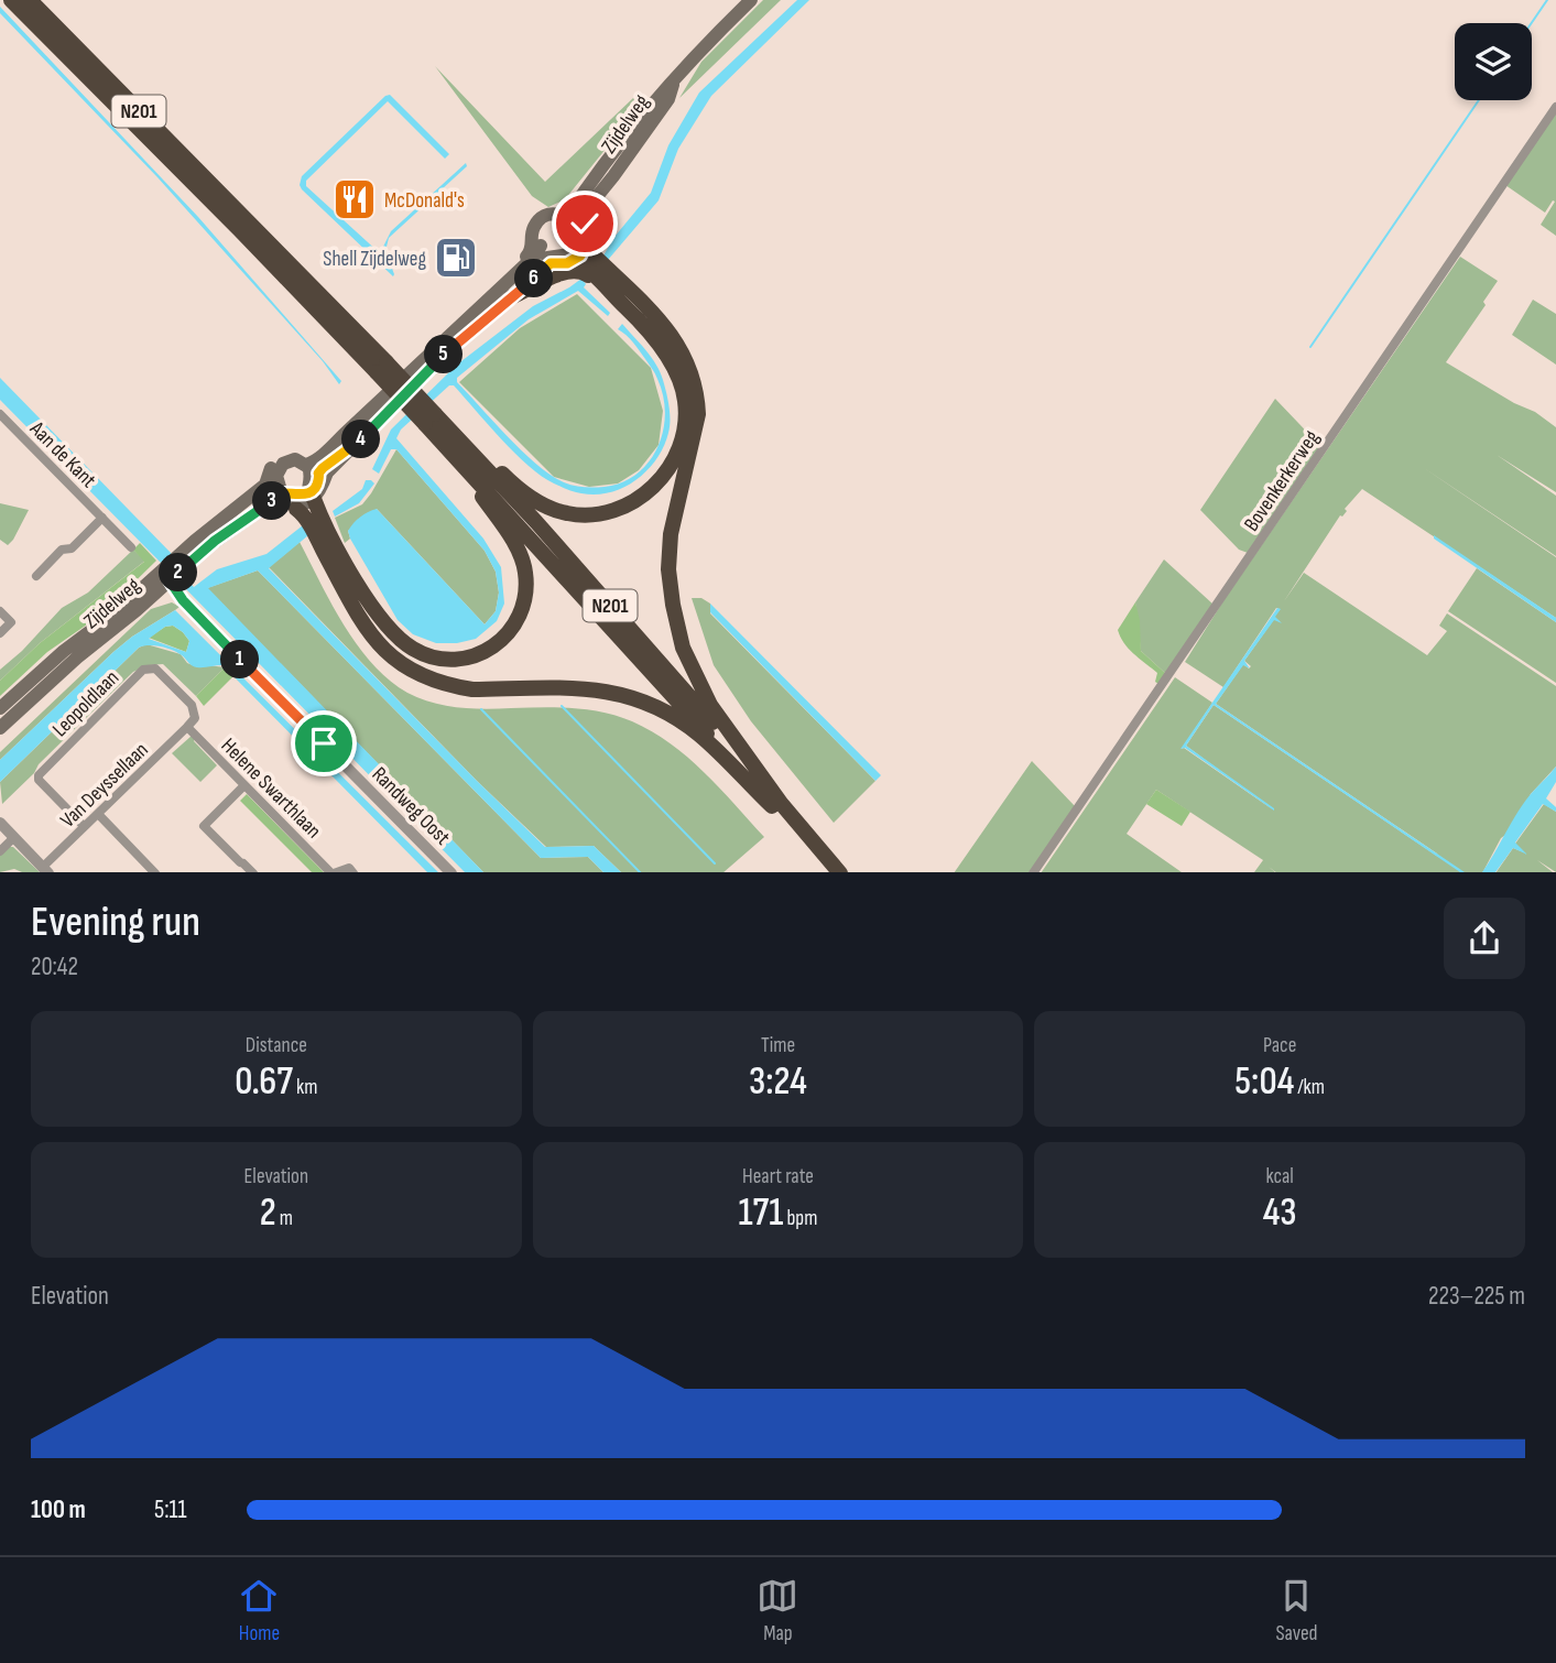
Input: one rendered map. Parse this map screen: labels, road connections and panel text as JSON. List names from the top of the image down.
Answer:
{
  "streets": {
    "highway": ["N201"],
    "main road": ["Zijdelweg"],
    "street": [
      "Aan de Kant",
      "Bovenkerkerweg",
      "Leopoldlaan",
      "Van Deyssellaan",
      "Helene Swarthlaan",
      "Randweg Oost"
    ]
  },
  "crossings": [
    ["N201", "Zijdelweg"],
    ["Zijdelweg", "Randweg Oost"],
    ["Leopoldlaan", "Van Deyssellaan"],
    ["Leopoldlaan", "Helene Swarthlaan"],
    ["Van Deyssellaan", "Helene Swarthlaan"]
  ],
  "places": {
    "restaurant": ["McDonald's"],
    "fuel station": ["Shell Zijdelweg"]
  },
  "page": {
    "pins": [
      "6",
      "5",
      "4",
      "3",
      "2",
      "1"
    ],
    "heading": ["Evening run", "20:42"],
    "stats": [
      ["Distance", "0.67 km"],
      ["Time", "3:24"],
      ["Pace", "5:04 /km"],
      ["Elevation", "2 m"],
      ["Heart rate", "171 bpm"],
      ["kcal", "43"]
    ],
    "chart": ["Elevation", "223–225 m"],
    "list": [
      {
        "name": "100 m",
        "note": "5:11"
      }
    ],
    "tabs": ["Home", "Map", "Saved"]
  }
}
